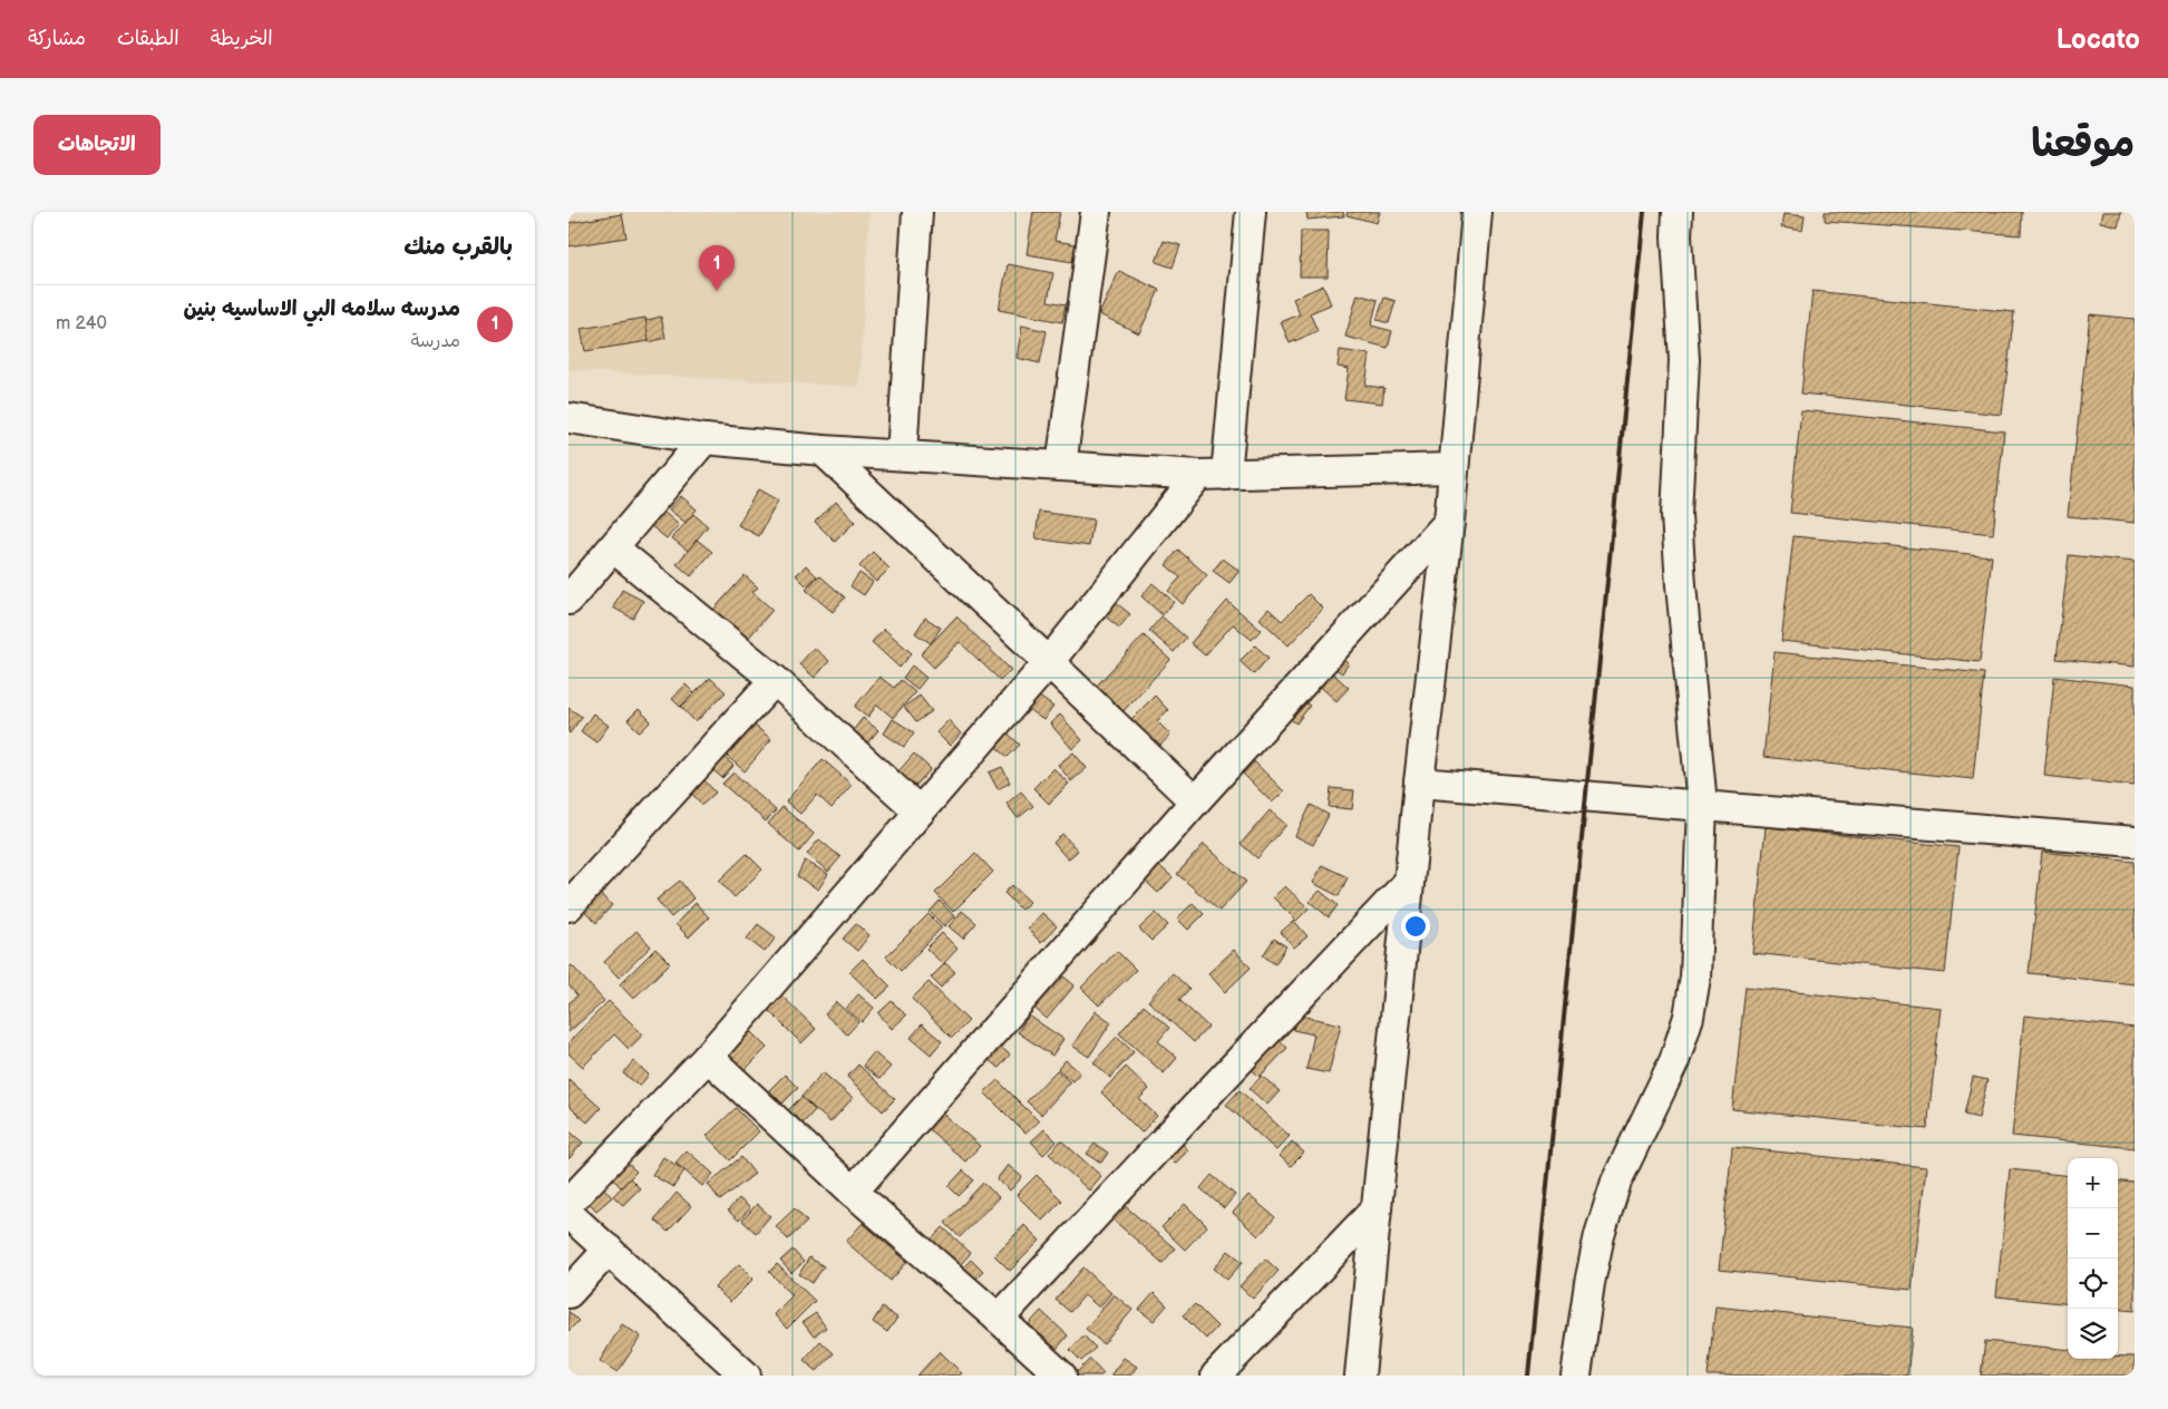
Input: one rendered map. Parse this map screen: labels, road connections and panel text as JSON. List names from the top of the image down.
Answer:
{
  "page": {
    "header": "Locato",
    "nav": ["الخريطة", "الطبقات", "مشاركة"],
    "title": "موقعنا",
    "buttons": "الاتجاهات",
    "heading": "بالقرب منك",
    "pins": "1",
    "list": [
      {
        "mark": "1",
        "name": "مدرسه سلامه البي الاساسيه بنين",
        "note": "مدرسة",
        "value": "240 m"
      }
    ],
    "map_buttons": ["+", "−"]
  }
}
